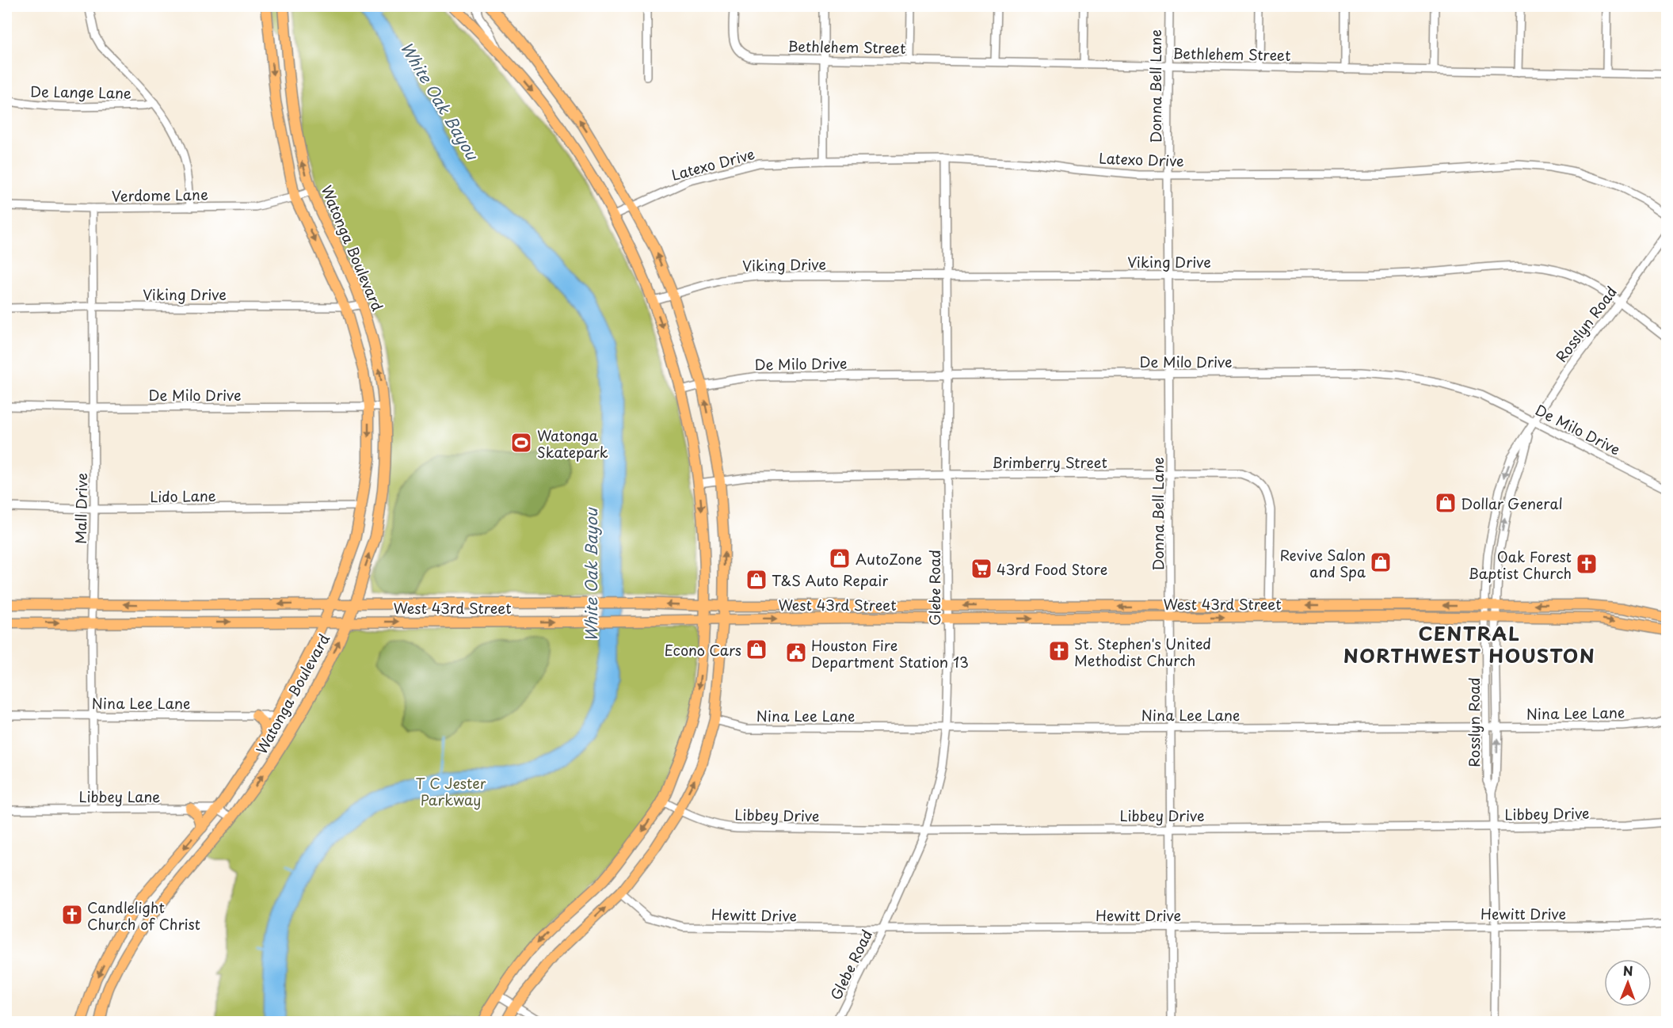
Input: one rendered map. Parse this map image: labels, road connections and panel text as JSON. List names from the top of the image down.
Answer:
{
  "streets": {
    "main road": ["Watonga Boulevard", "West 43rd Street"],
    "street": [
      "Bethlehem Street",
      "Donna Bell Lane",
      "De Lange Lane",
      "Latexo Drive",
      "Verdome Lane",
      "Viking Drive",
      "Rosslyn Road",
      "De Milo Drive",
      "Brimberry Street",
      "Lido Lane",
      "Mall Drive",
      "Glebe Road",
      "Nina Lee Lane",
      "Libbey Lane",
      "Libbey Drive",
      "Hewitt Drive"
    ]
  },
  "crossings": [
    ["Bethlehem Street", "Donna Bell Lane"],
    ["Donna Bell Lane", "Latexo Drive"],
    ["Donna Bell Lane", "Viking Drive"],
    ["Donna Bell Lane", "De Milo Drive"],
    ["Donna Bell Lane", "Brimberry Street"],
    ["Donna Bell Lane", "West 43rd Street"],
    ["Donna Bell Lane", "Nina Lee Lane"],
    ["Donna Bell Lane", "Libbey Drive"],
    ["Donna Bell Lane", "Hewitt Drive"],
    ["Latexo Drive", "Glebe Road"],
    ["Verdome Lane", "Watonga Boulevard"],
    ["Verdome Lane", "Mall Drive"],
    ["Watonga Boulevard", "Viking Drive"],
    ["Watonga Boulevard", "De Milo Drive"],
    ["Watonga Boulevard", "Lido Lane"],
    ["Watonga Boulevard", "West 43rd Street"],
    ["Watonga Boulevard", "Nina Lee Lane"],
    ["Watonga Boulevard", "Libbey Lane"],
    ["Viking Drive", "Rosslyn Road"],
    ["Viking Drive", "Mall Drive"],
    ["Viking Drive", "Glebe Road"],
    ["Rosslyn Road", "De Milo Drive"],
    ["Rosslyn Road", "West 43rd Street"],
    ["Rosslyn Road", "Nina Lee Lane"],
    ["Rosslyn Road", "Libbey Drive"],
    ["Rosslyn Road", "Hewitt Drive"],
    ["De Milo Drive", "Mall Drive"],
    ["De Milo Drive", "Glebe Road"],
    ["Brimberry Street", "Glebe Road"],
    ["Brimberry Street", "West 43rd Street"],
    ["Lido Lane", "Mall Drive"],
    ["Mall Drive", "West 43rd Street"],
    ["Mall Drive", "Nina Lee Lane"],
    ["Mall Drive", "Libbey Lane"],
    ["Glebe Road", "West 43rd Street"],
    ["Glebe Road", "Nina Lee Lane"],
    ["Glebe Road", "Libbey Drive"],
    ["Glebe Road", "Hewitt Drive"]
  ],
  "districts": ["CENTRAL NORTHWEST HOUSTON"],
  "water": ["White Oak Bayou"],
  "parks": ["T C Jester Parkway"],
  "places": {
    "sports": ["Watonga Skatepark"],
    "shop": [
      "Dollar General",
      "AutoZone",
      "Revive Salon and Spa",
      "T&S Auto Repair",
      "Econo Cars"
    ],
    "church": ["Oak Forest Baptist Church", "St. Stephen's United Methodist Church", "Candlelight Church of Christ"],
    "supermarket": ["43rd Food Store"],
    "public building": ["Houston Fire Department Station 13"]
  },
  "north": "top"
}
